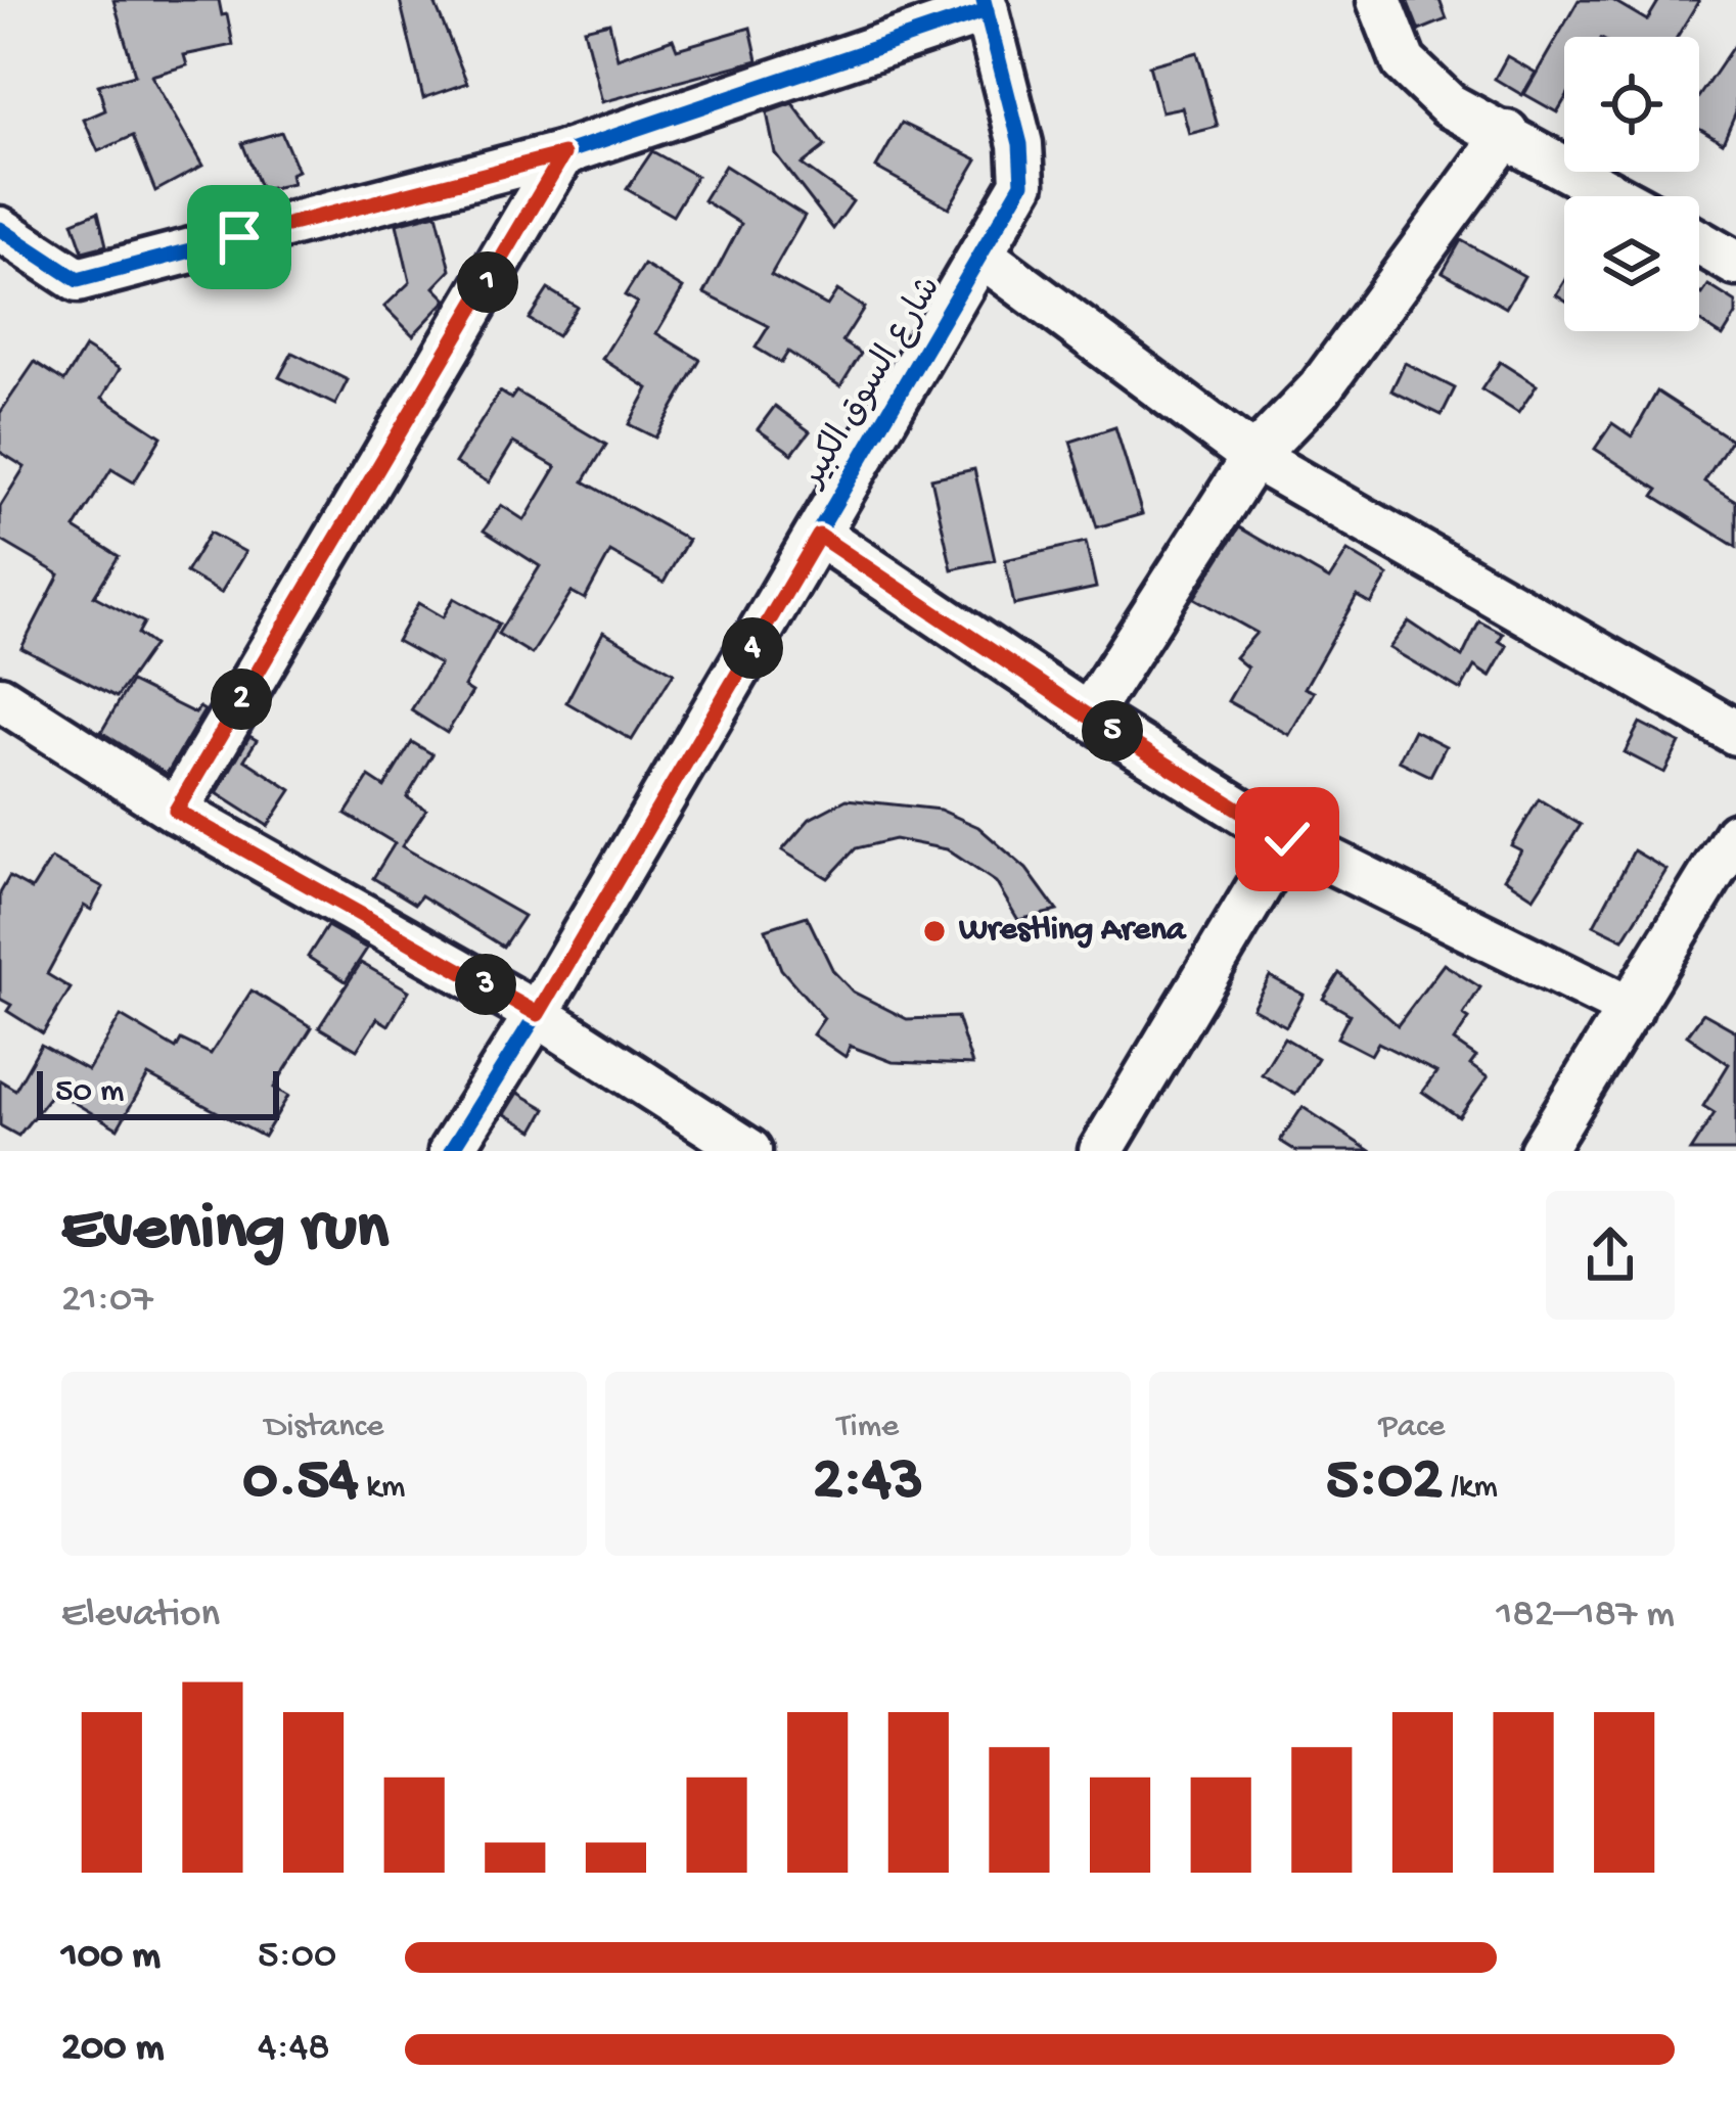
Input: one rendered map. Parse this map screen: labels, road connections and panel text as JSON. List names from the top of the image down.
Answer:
{
  "streets": {
    "street": ["شارع السوق الكبير"]
  },
  "places": ["Wrestling Arena"],
  "scale_bar": "50 m",
  "page": {
    "pins": [
      "1",
      "4",
      "2",
      "5",
      "3"
    ],
    "scale": "50 m",
    "heading": ["Evening run", "21:07"],
    "stats": [
      ["Distance", "0.54 km"],
      ["Time", "2:43"],
      ["Pace", "5:02 /km"]
    ],
    "chart": ["Elevation", "182–187 m"],
    "list": [
      {
        "name": "100 m",
        "note": "5:00"
      },
      {
        "name": "200 m",
        "note": "4:48"
      }
    ]
  }
}
